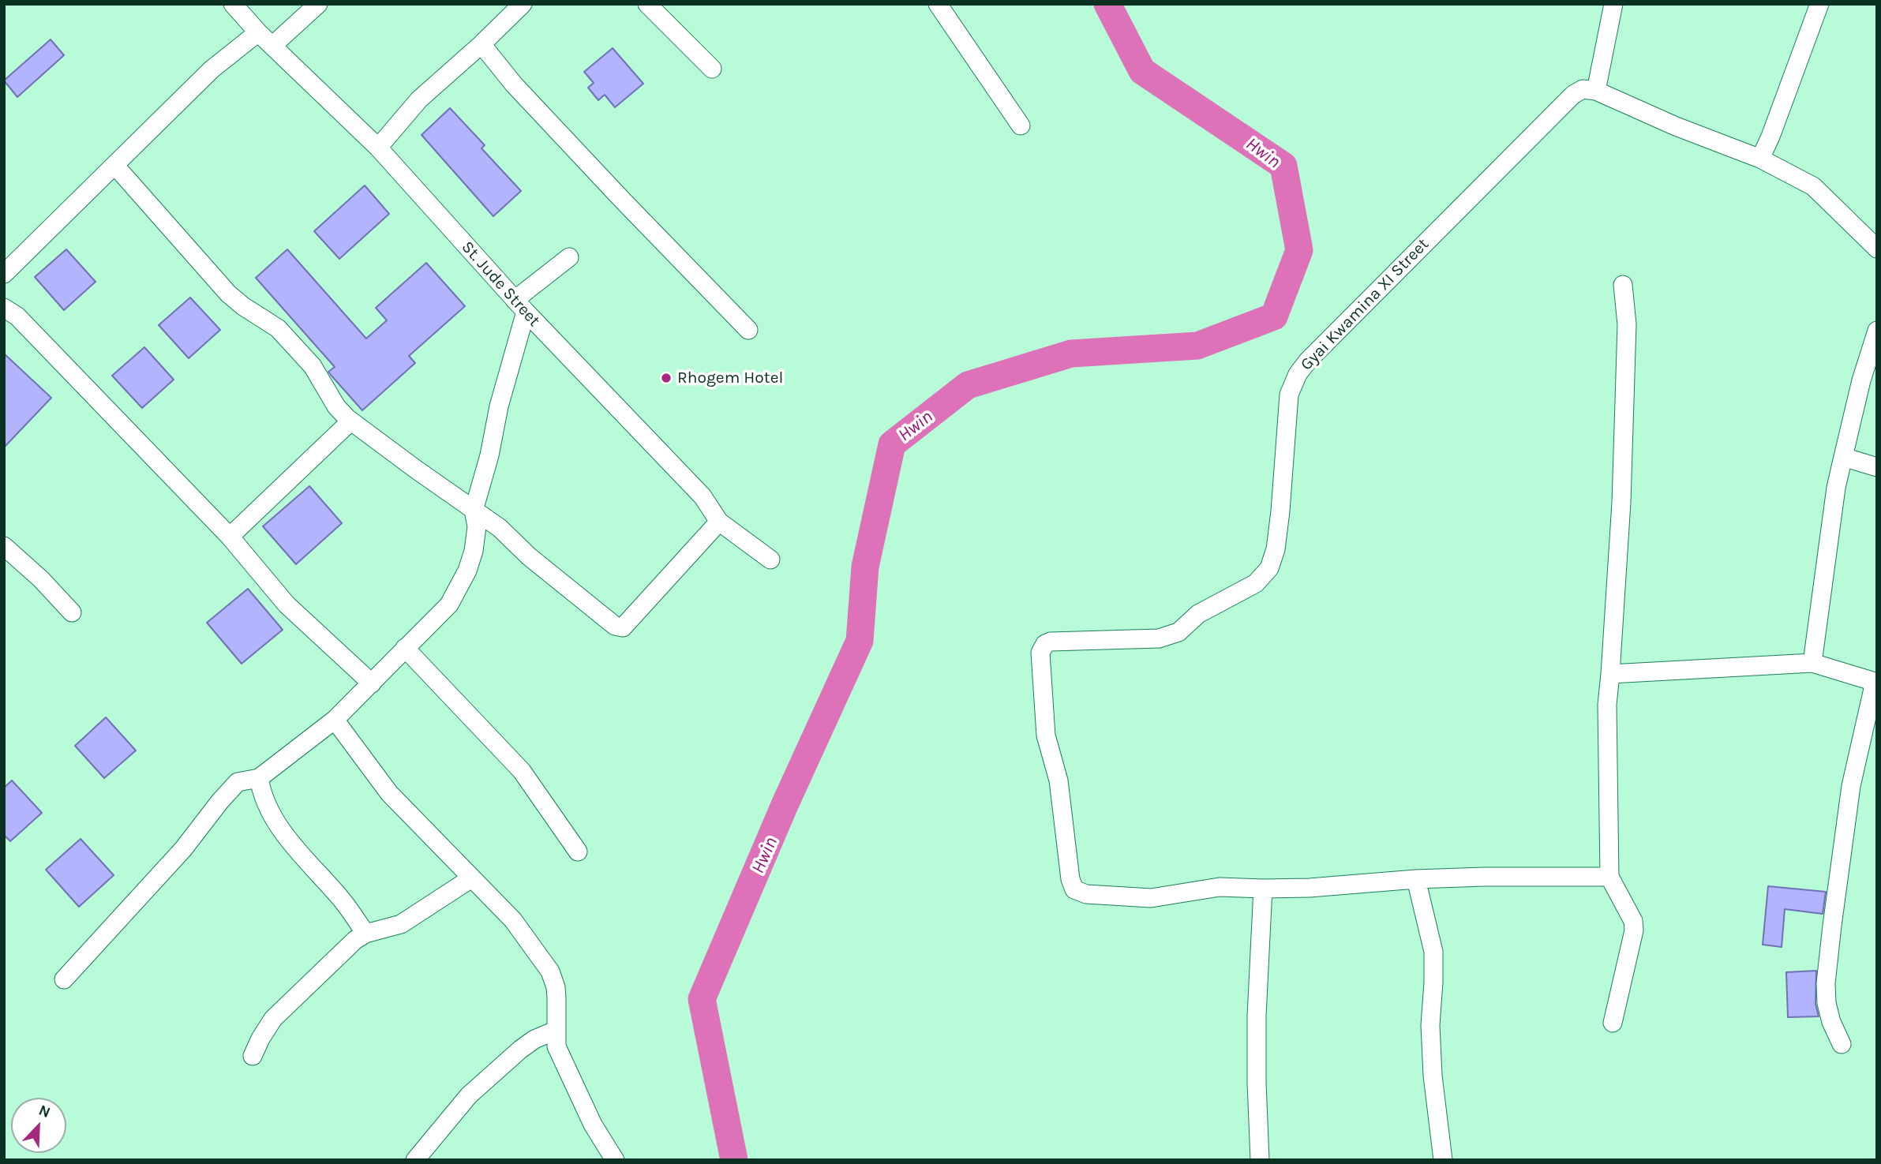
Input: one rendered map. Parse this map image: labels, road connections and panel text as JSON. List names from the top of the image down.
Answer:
{
  "streets": {
    "street": ["St. Jude Street", "Gyai Kwamina XI Street"]
  },
  "water": ["Hwin"],
  "places": ["Rhogem Hotel"],
  "north": "top right"
}
